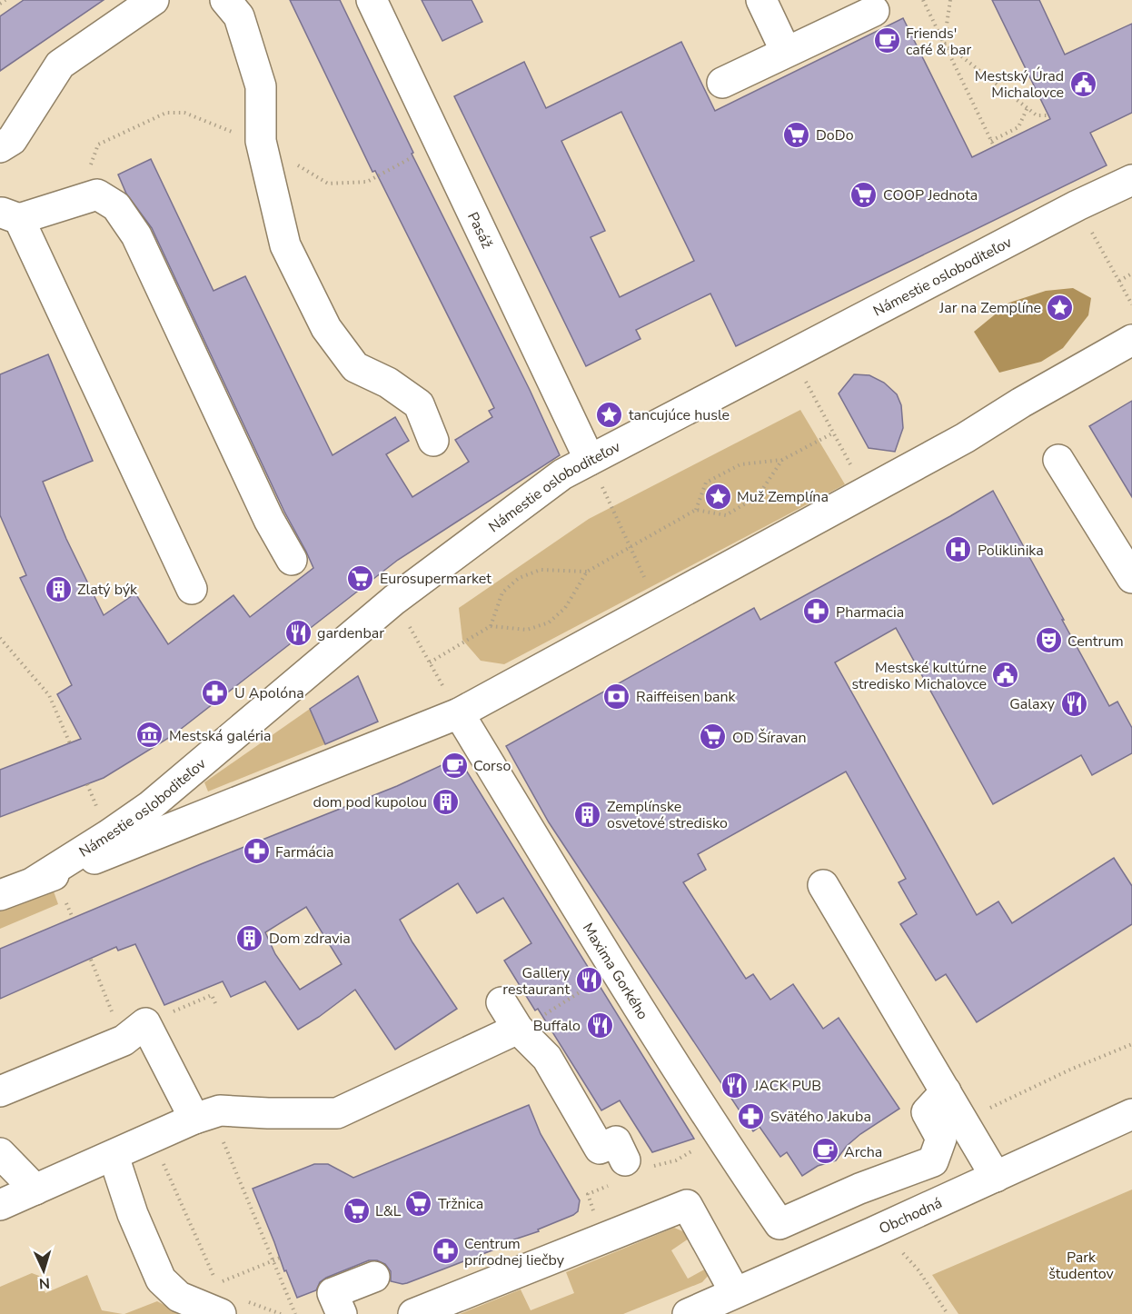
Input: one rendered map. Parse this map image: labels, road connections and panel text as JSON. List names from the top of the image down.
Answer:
{
  "streets": {
    "street": [
      "Pasáž",
      "Námestie osloboditeľov",
      "Maxima Gorkého",
      "Obchodná"
    ]
  },
  "crossings": [
    ["Pasáž", "Námestie osloboditeľov"],
    ["Námestie osloboditeľov", "Maxima Gorkého"]
  ],
  "parks": ["Park študentov"],
  "places": {
    "cafe": ["Friends' café & bar", "Corso", "Archa"],
    "public building": ["Mestský Úrad Michalovce", "Mestské kultúrne stredisko Michalovce"],
    "supermarket": [
      "DoDo",
      "COOP Jednota",
      "Eurosupermarket",
      "OD Šíravan",
      "Tržnica",
      "L&L"
    ],
    "place": ["Jar na Zemplíne", "tancujúce husle", "Muž Zemplína"],
    "hospital": ["Poliklinika"],
    "building": [
      "Zlatý býk",
      "dom pod kupolou",
      "Zemplínske osvetové stredisko",
      "Dom zdravia"
    ],
    "pharmacy": [
      "Pharmacia",
      "U Apolóna",
      "Farmácia",
      "Svätého Jakuba",
      "Centrum prírodnej liečby"
    ],
    "restaurant": [
      "gardenbar",
      "Galaxy",
      "Gallery restaurant",
      "Buffalo",
      "JACK PUB"
    ],
    "theatre": ["Centrum"],
    "bank": ["Raiffeisen bank"],
    "museum": ["Mestská galéria"]
  },
  "north": "bottom"
}
